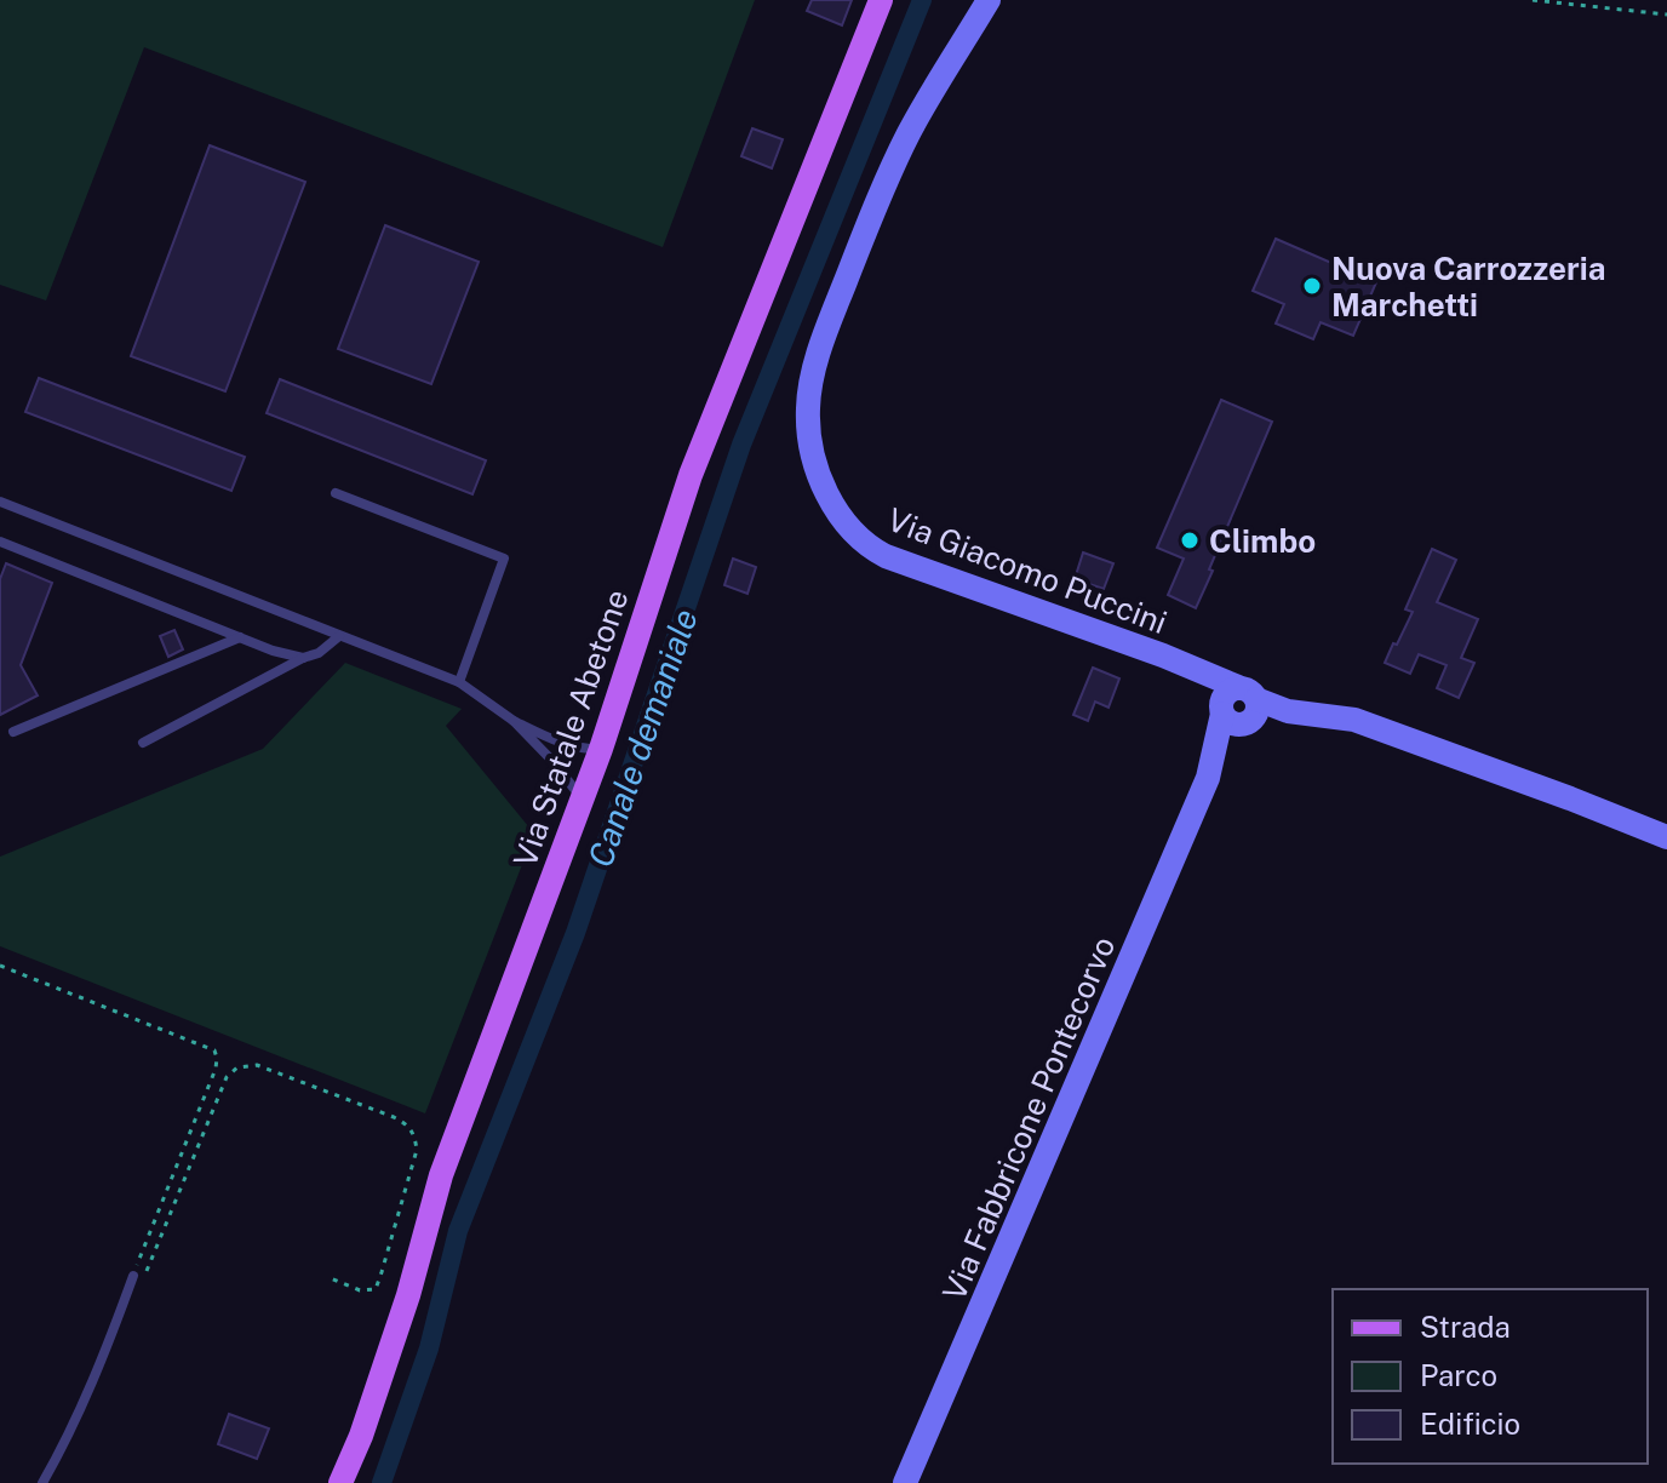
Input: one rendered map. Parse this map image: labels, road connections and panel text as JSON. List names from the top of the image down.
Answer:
{
  "streets": {
    "main road": ["Via Statale Abetone"],
    "street": ["Via Giacomo Puccini", "Via Fabbricone Pontecorvo"]
  },
  "crossings": [
    ["Via Giacomo Puccini", "Via Fabbricone Pontecorvo"]
  ],
  "water": ["Canale demaniale"],
  "places": ["Nuova Carrozzeria Marchetti", "Climbo"],
  "legend": ["Strada", "Parco", "Edificio"]
}
